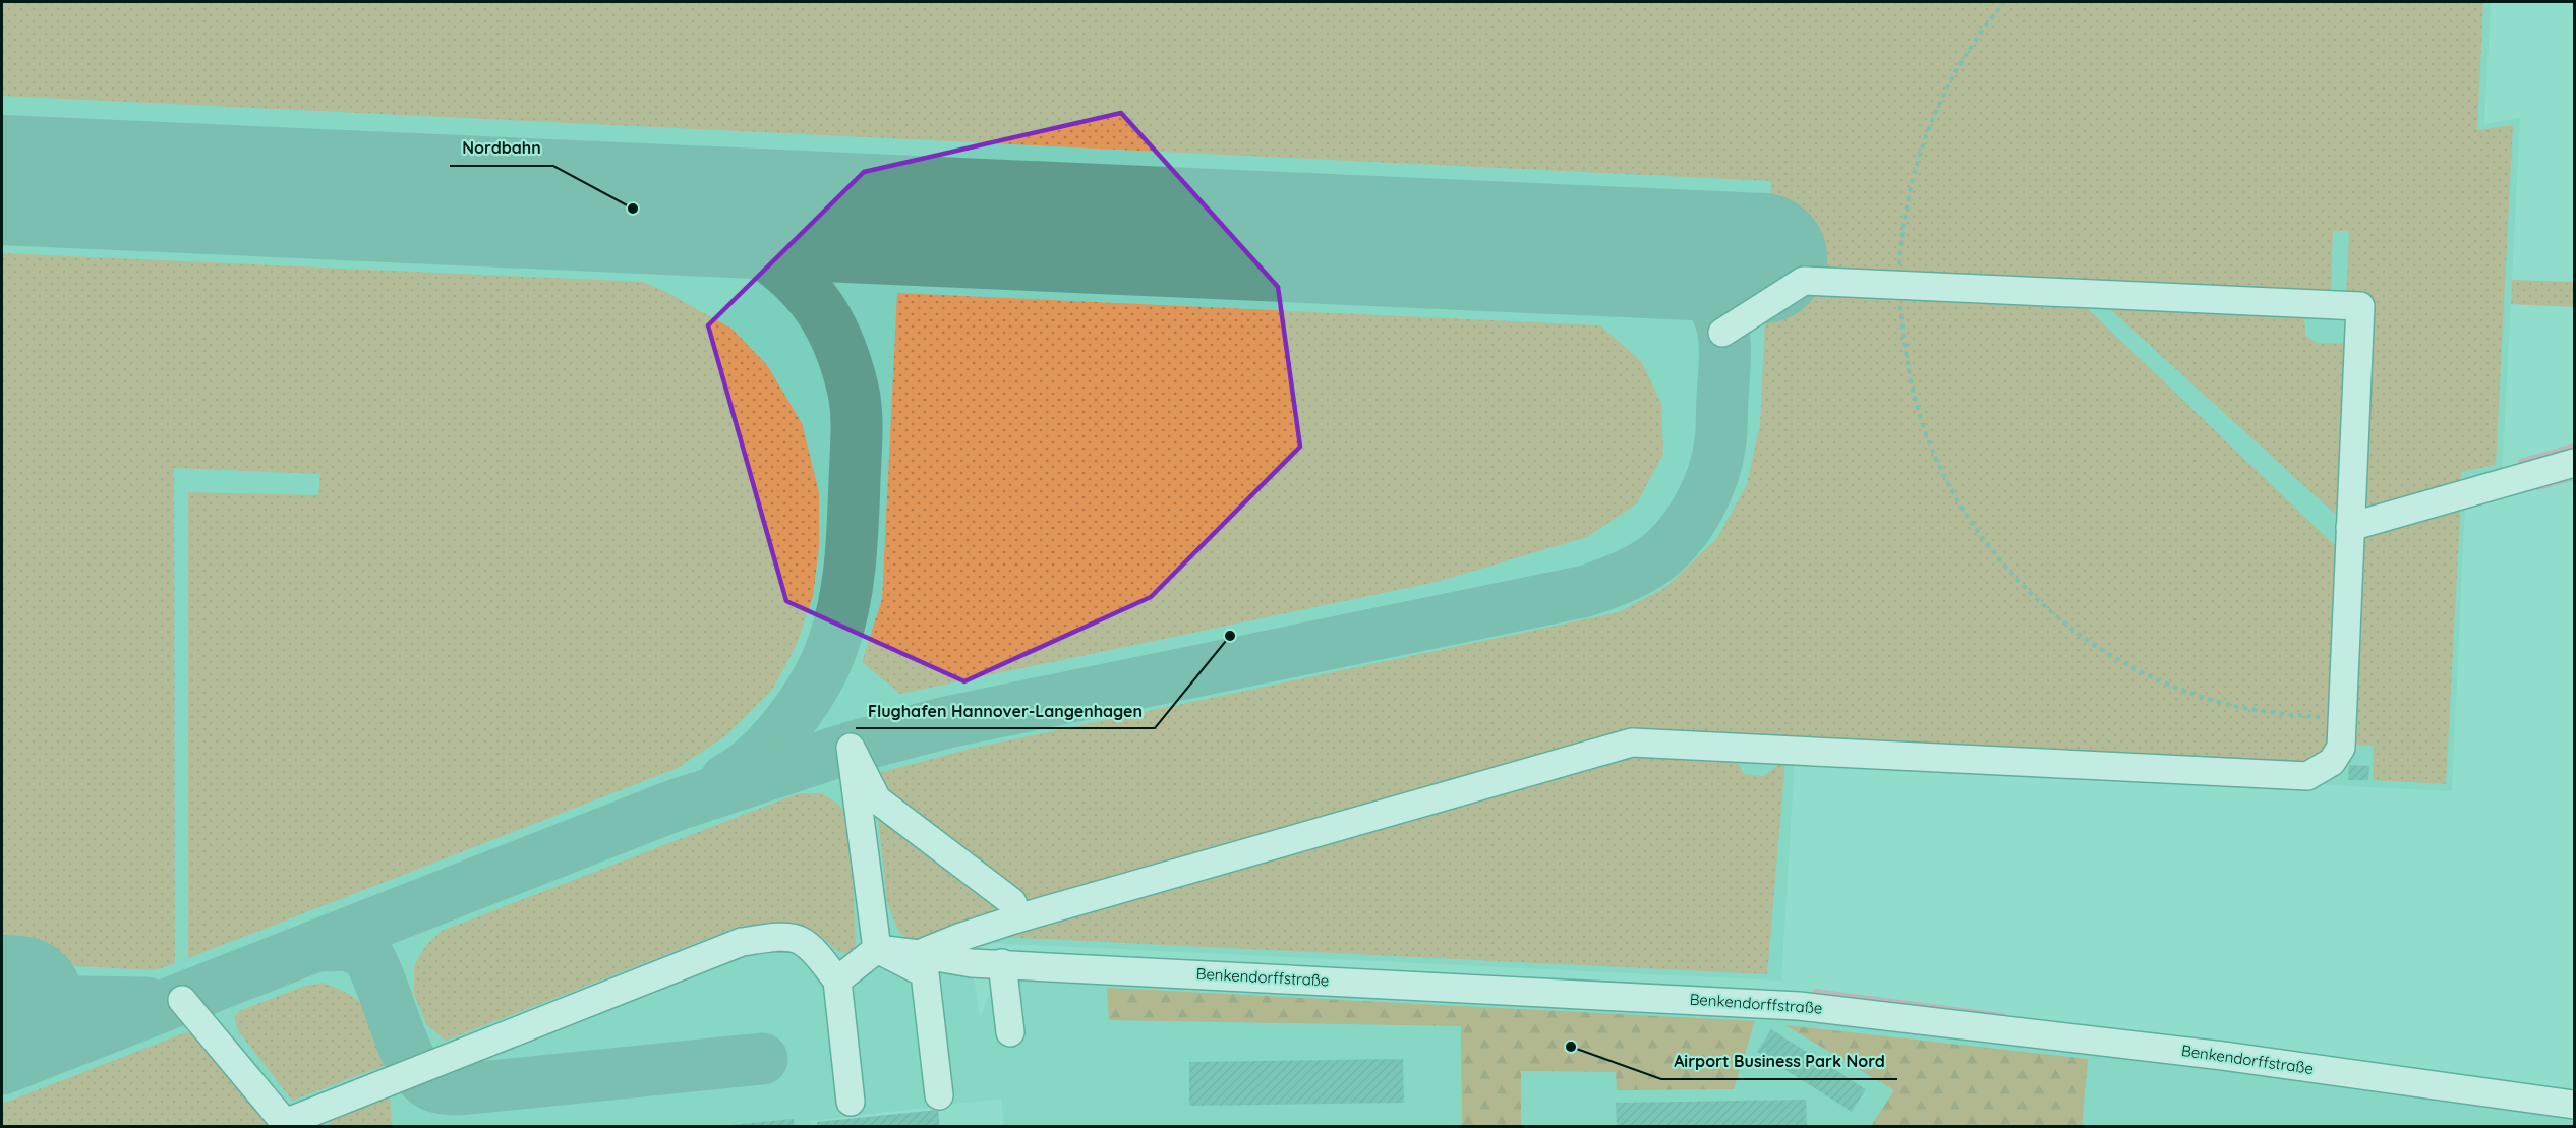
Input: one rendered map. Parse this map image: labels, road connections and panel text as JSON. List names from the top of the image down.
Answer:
{
  "streets": {
    "lane": ["Benkendorffstraße"]
  },
  "places": ["Nordbahn", "Flughafen Hannover-Langenhagen", "Airport Business Park Nord"]
}
